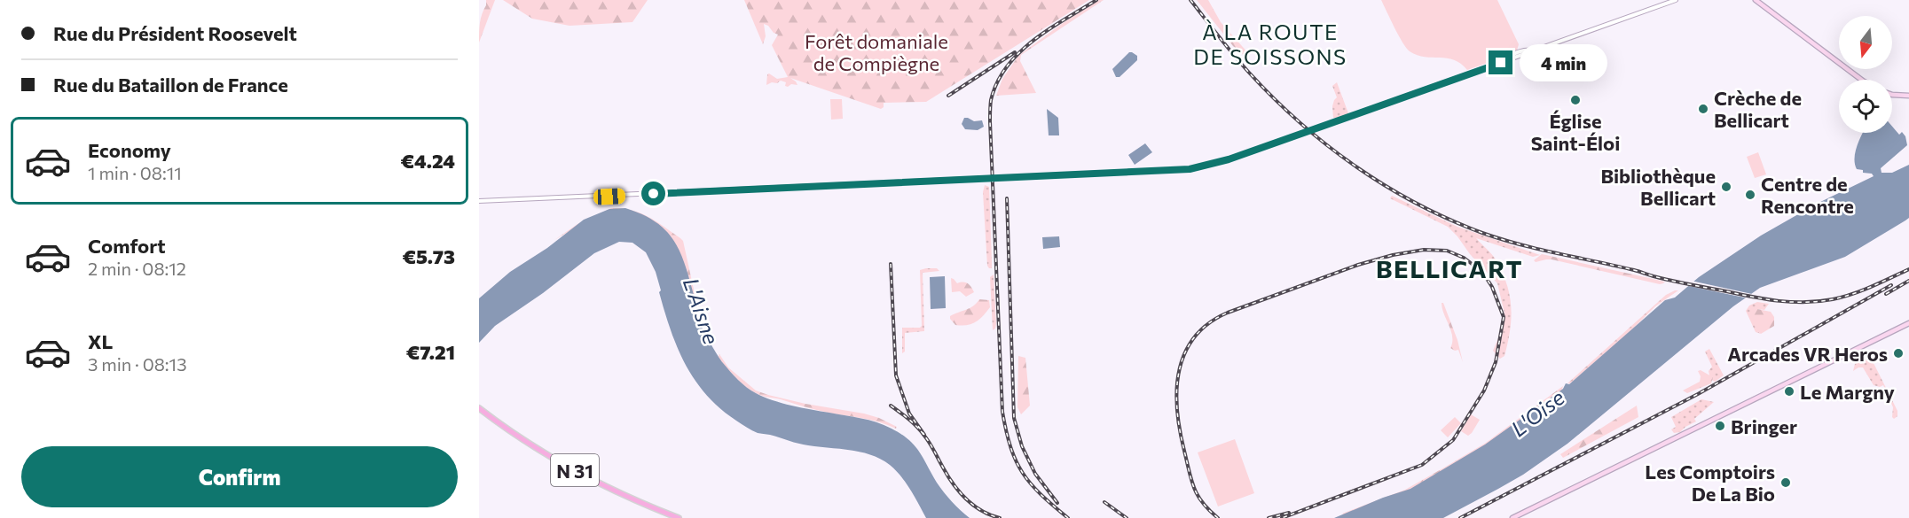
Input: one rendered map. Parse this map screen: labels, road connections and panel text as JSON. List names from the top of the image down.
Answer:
{
  "streets": {
    "main road": ["N 31"]
  },
  "districts": ["À LA ROUTE DE SOISSONS", "BELLICART"],
  "water": ["L'Aisne", "L'Oise"],
  "parks": ["Forêt domaniale de Compiègne"],
  "places": [
    "Église Saint-Éloi",
    "Crèche de Bellicart",
    "Bibliothèque Bellicart",
    "Centre de Rencontre",
    "Arcades VR Heros",
    "Le Margny",
    "Bringer",
    "Les Comptoirs De La Bio"
  ],
  "north": "bottom",
  "page": {
    "banner": ["Rue du Président Roosevelt", "Rue du Bataillon de France"],
    "bubble": "4 min",
    "list": [
      {
        "name": "Economy",
        "note": "1 min · 08:11",
        "value": "€4.24"
      },
      {
        "name": "Comfort",
        "note": "2 min · 08:12",
        "value": "€5.73"
      },
      {
        "name": "XL",
        "note": "3 min · 08:13",
        "value": "€7.21"
      }
    ],
    "buttons": "Confirm"
  }
}
